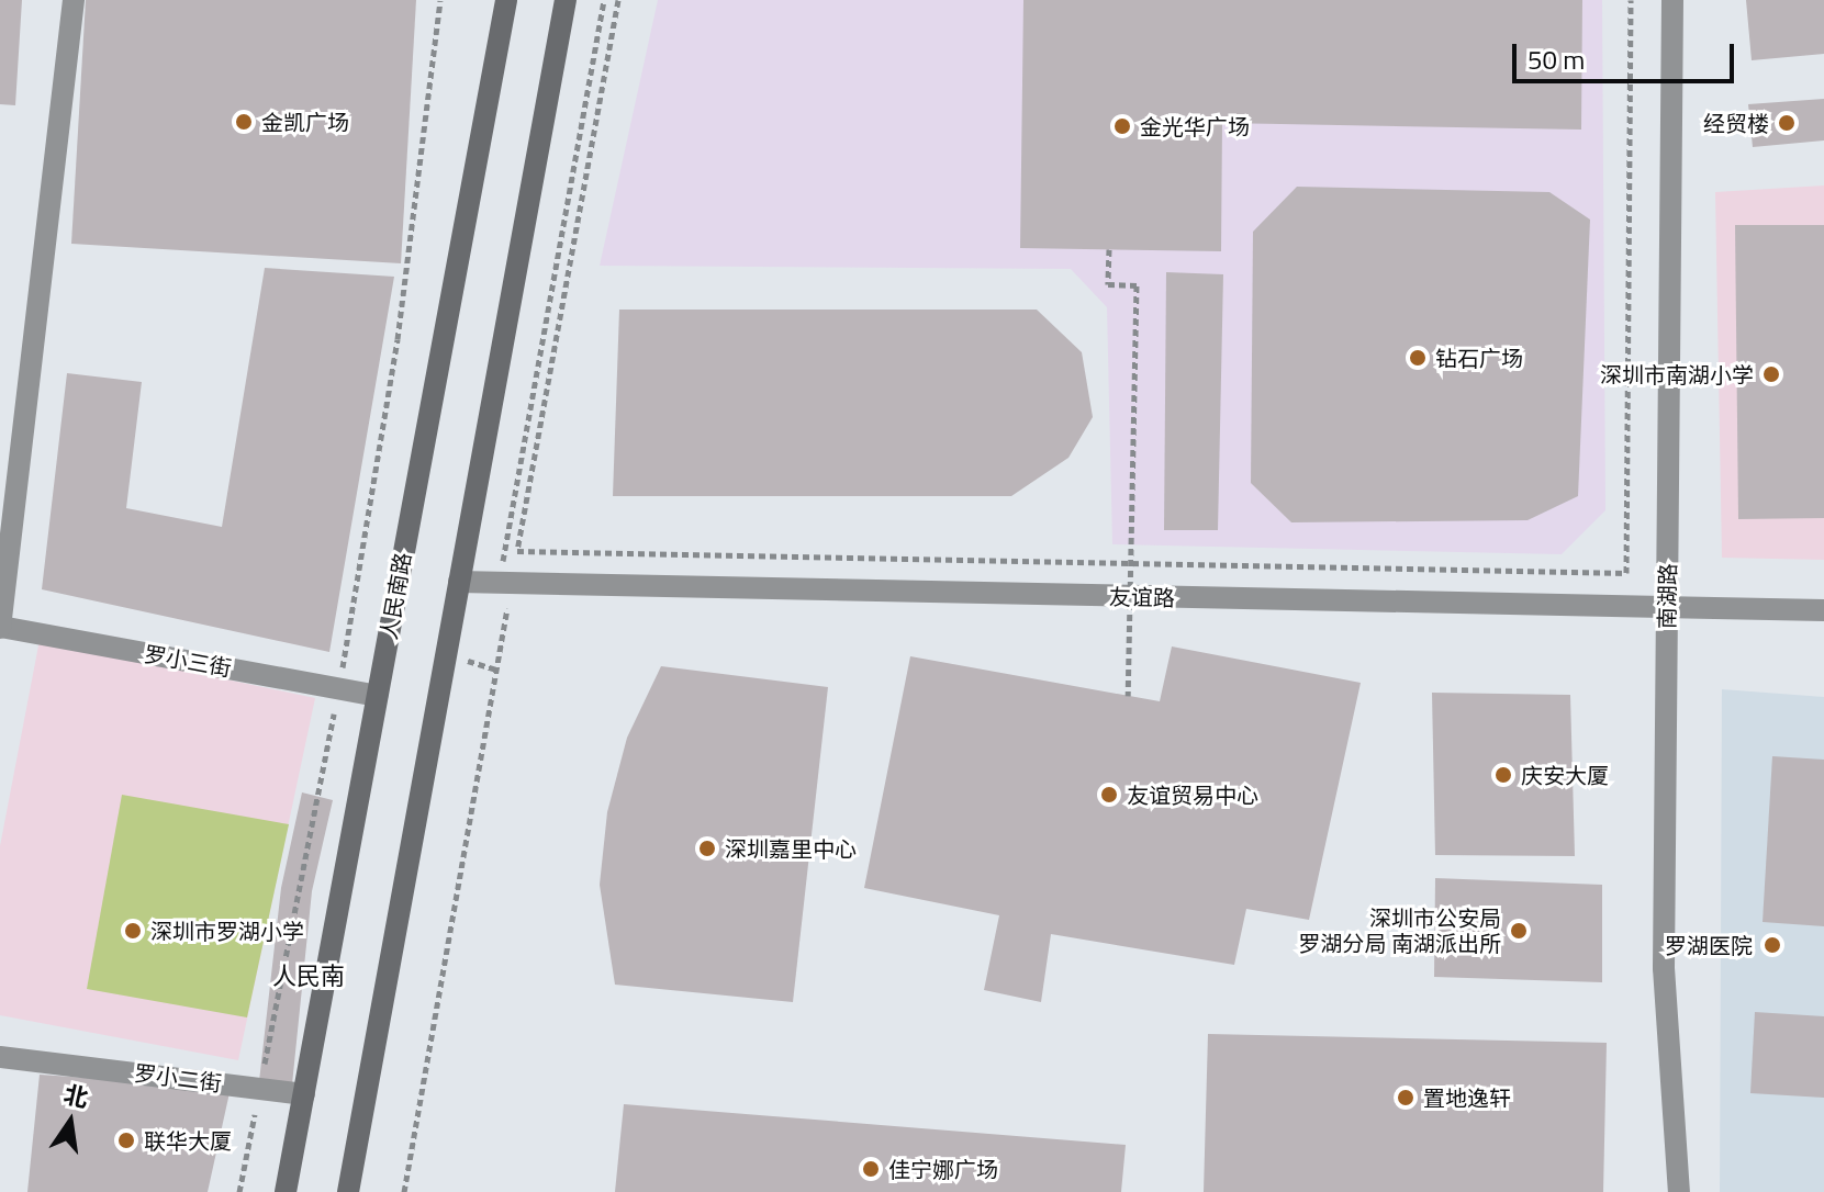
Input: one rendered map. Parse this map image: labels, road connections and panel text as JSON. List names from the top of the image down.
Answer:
{
  "streets": {
    "main road": ["人民南路"],
    "street": [
      "南湖路",
      "友谊路",
      "罗小三街",
      "罗小二街"
    ]
  },
  "crossings": [
    ["人民南路", "罗小三街"],
    ["人民南路", "罗小二街"],
    ["南湖路", "友谊路"]
  ],
  "districts": ["人民南"],
  "places": [
    "金凯广场",
    "经贸楼",
    "金光华广场",
    "钻石广场",
    "深圳市南湖小学",
    "庆安大厦",
    "友谊贸易中心",
    "深圳嘉里中心",
    "深圳市罗湖小学",
    "深圳市公安局 罗湖分局 南湖派出所",
    "罗湖医院",
    "置地逸轩",
    "联华大厦",
    "佳宁娜广场"
  ],
  "scale_bar": "50 m",
  "north": "top"
}
